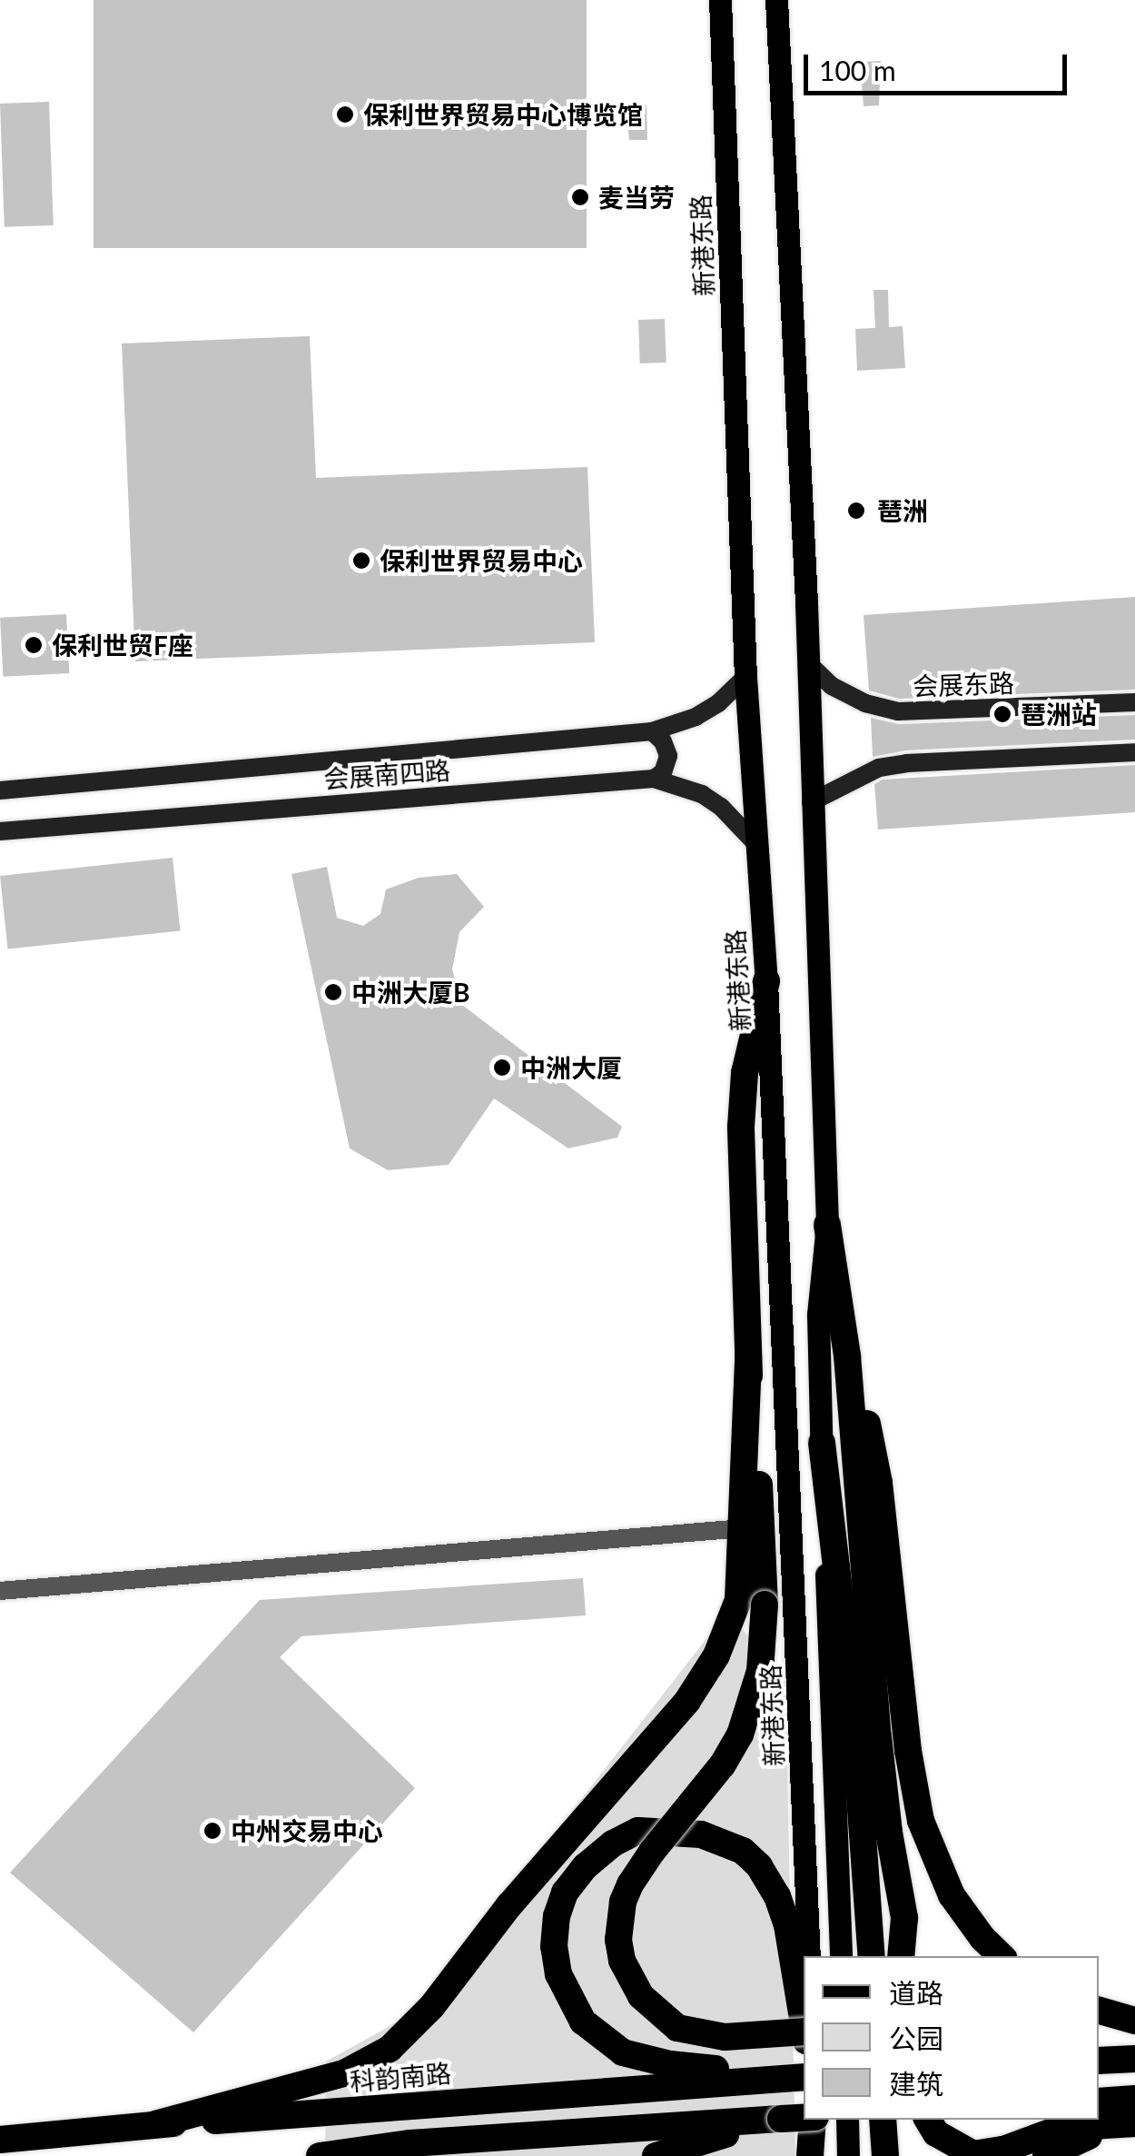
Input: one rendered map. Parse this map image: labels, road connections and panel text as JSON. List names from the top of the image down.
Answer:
{
  "streets": {
    "highway": ["科韵南路"],
    "main road": ["新港东路"],
    "street": ["会展东路", "会展南四路"]
  },
  "crossings": [
    ["新港东路", "会展南四路"]
  ],
  "places": [
    "保利世界贸易中心博览馆",
    "麦当劳",
    "琶洲",
    "保利世界贸易中心",
    "保利世贸F座",
    "琶洲站",
    "中洲大厦B",
    "中洲大厦",
    "中州交易中心"
  ],
  "legend": ["道路", "公园", "建筑"],
  "scale_bar": "100 m"
}
